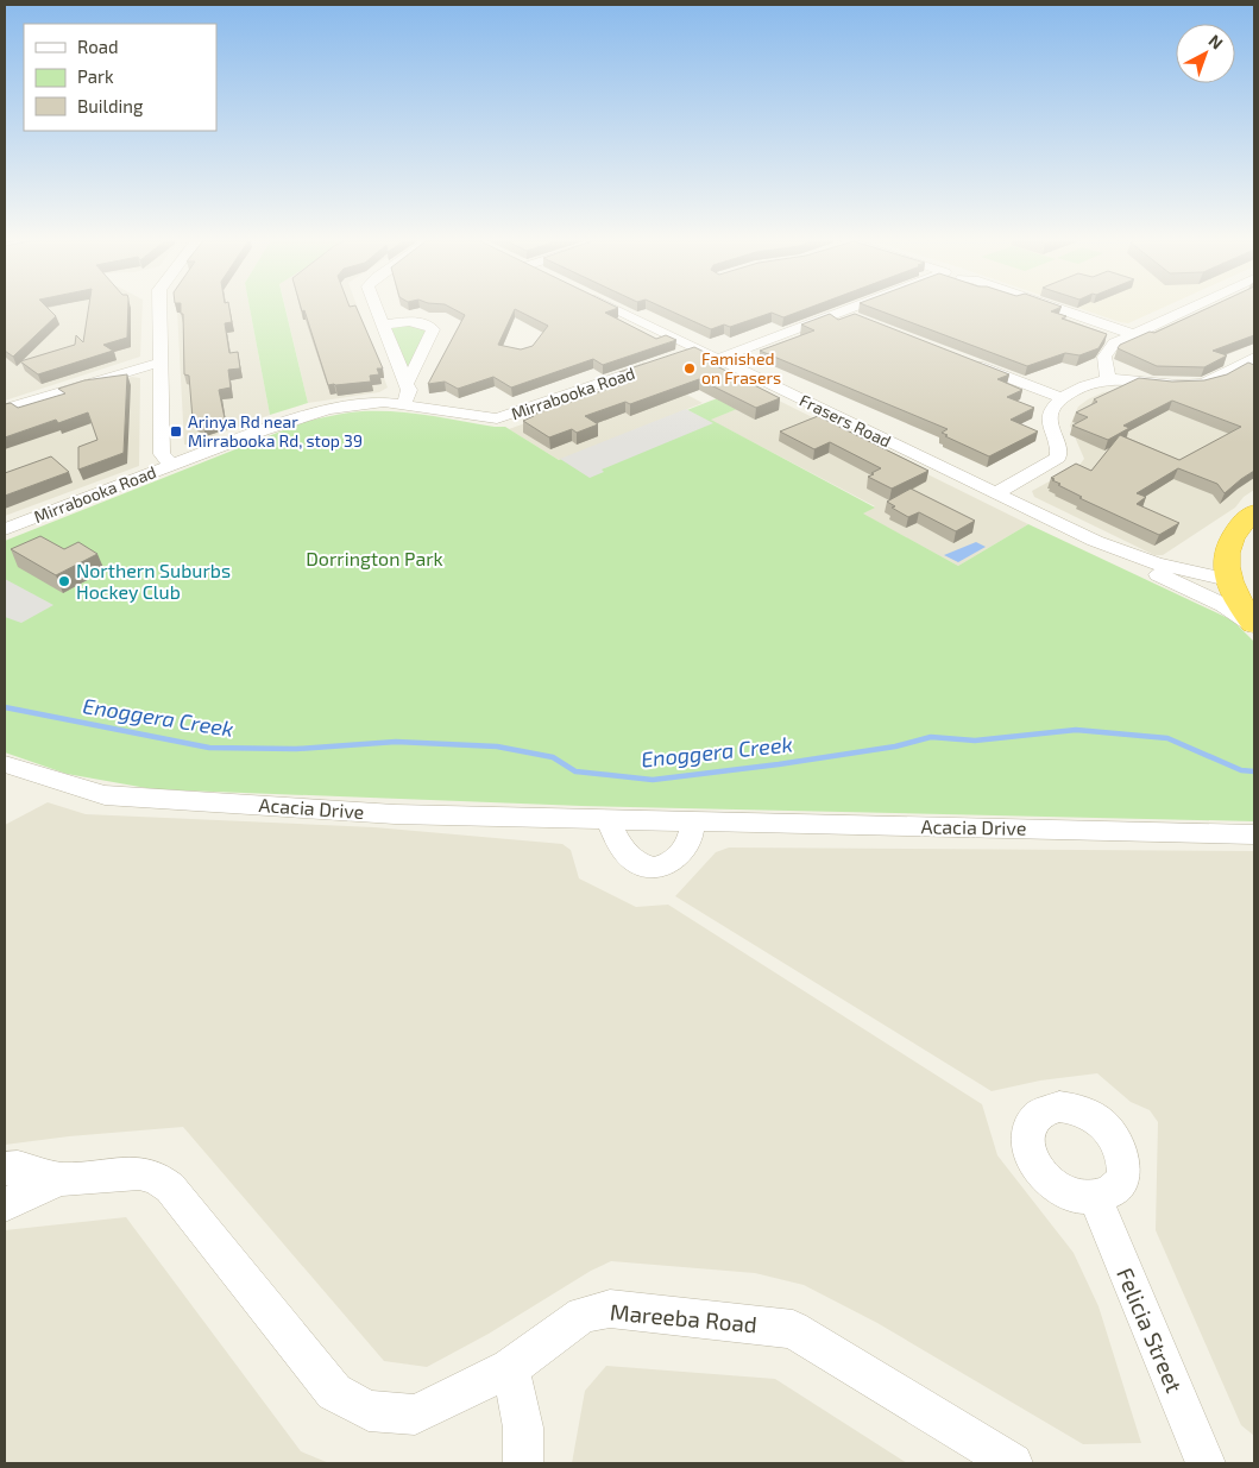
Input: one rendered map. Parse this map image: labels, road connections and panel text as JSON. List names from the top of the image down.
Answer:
{
  "streets": {
    "street": [
      "Mirrabooka Road",
      "Frasers Road",
      "Acacia Drive",
      "Mareeba Road",
      "Felicia Street"
    ]
  },
  "crossings": [
    ["Mirrabooka Road", "Frasers Road"]
  ],
  "water": ["Enoggera Creek"],
  "parks": ["Dorrington Park"],
  "places": {
    "other": ["Famished on Frasers", "Northern Suburbs Hockey Club"],
    "transit": ["Arinya Rd near Mirrabooka Rd, stop 39"]
  },
  "legend": ["Road", "Park", "Building"],
  "north": "top right"
}
